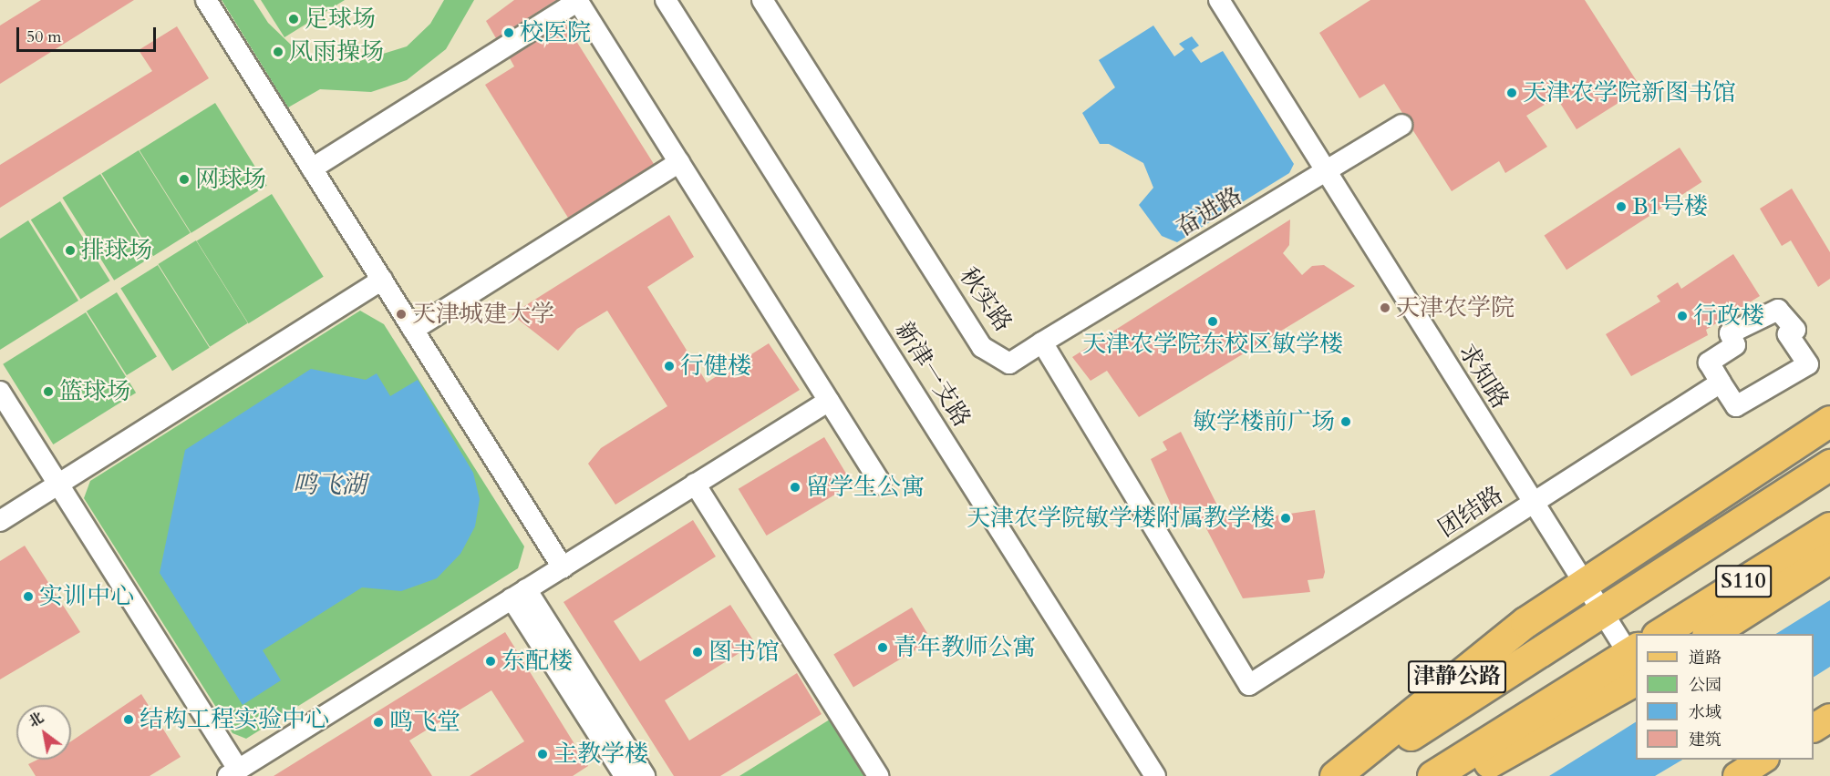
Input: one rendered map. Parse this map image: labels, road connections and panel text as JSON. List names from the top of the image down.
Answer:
{
  "streets": {
    "highway": ["S110", "津静公路"],
    "street": [
      "奋进路",
      "秋实路",
      "新津一支路",
      "求知路",
      "团结路"
    ]
  },
  "crossings": [
    ["奋进路", "秋实路"],
    ["奋进路", "求知路"],
    ["秋实路", "团结路"],
    ["求知路", "团结路"],
    ["求知路", "津静公路"]
  ],
  "water": ["鸣飞湖"],
  "places": [
    "足球场",
    "校医院",
    "风雨操场",
    "天津农学院新图书馆",
    "网球场",
    "B1号楼",
    "排球场",
    "天津农学院",
    "天津城建大学",
    "行政楼",
    "天津农学院东校区敏学楼",
    "行健楼",
    "篮球场",
    "敏学楼前广场",
    "留学生公寓",
    "天津农学院敏学楼附属教学楼",
    "实训中心",
    "青年教师公寓",
    "图书馆",
    "东配楼",
    "结构工程实验中心",
    "鸣飞堂",
    "主教学楼"
  ],
  "legend": [
    "道路",
    "公园",
    "水域",
    "建筑"
  ],
  "scale_bar": "50 m",
  "north": "top left"
}
